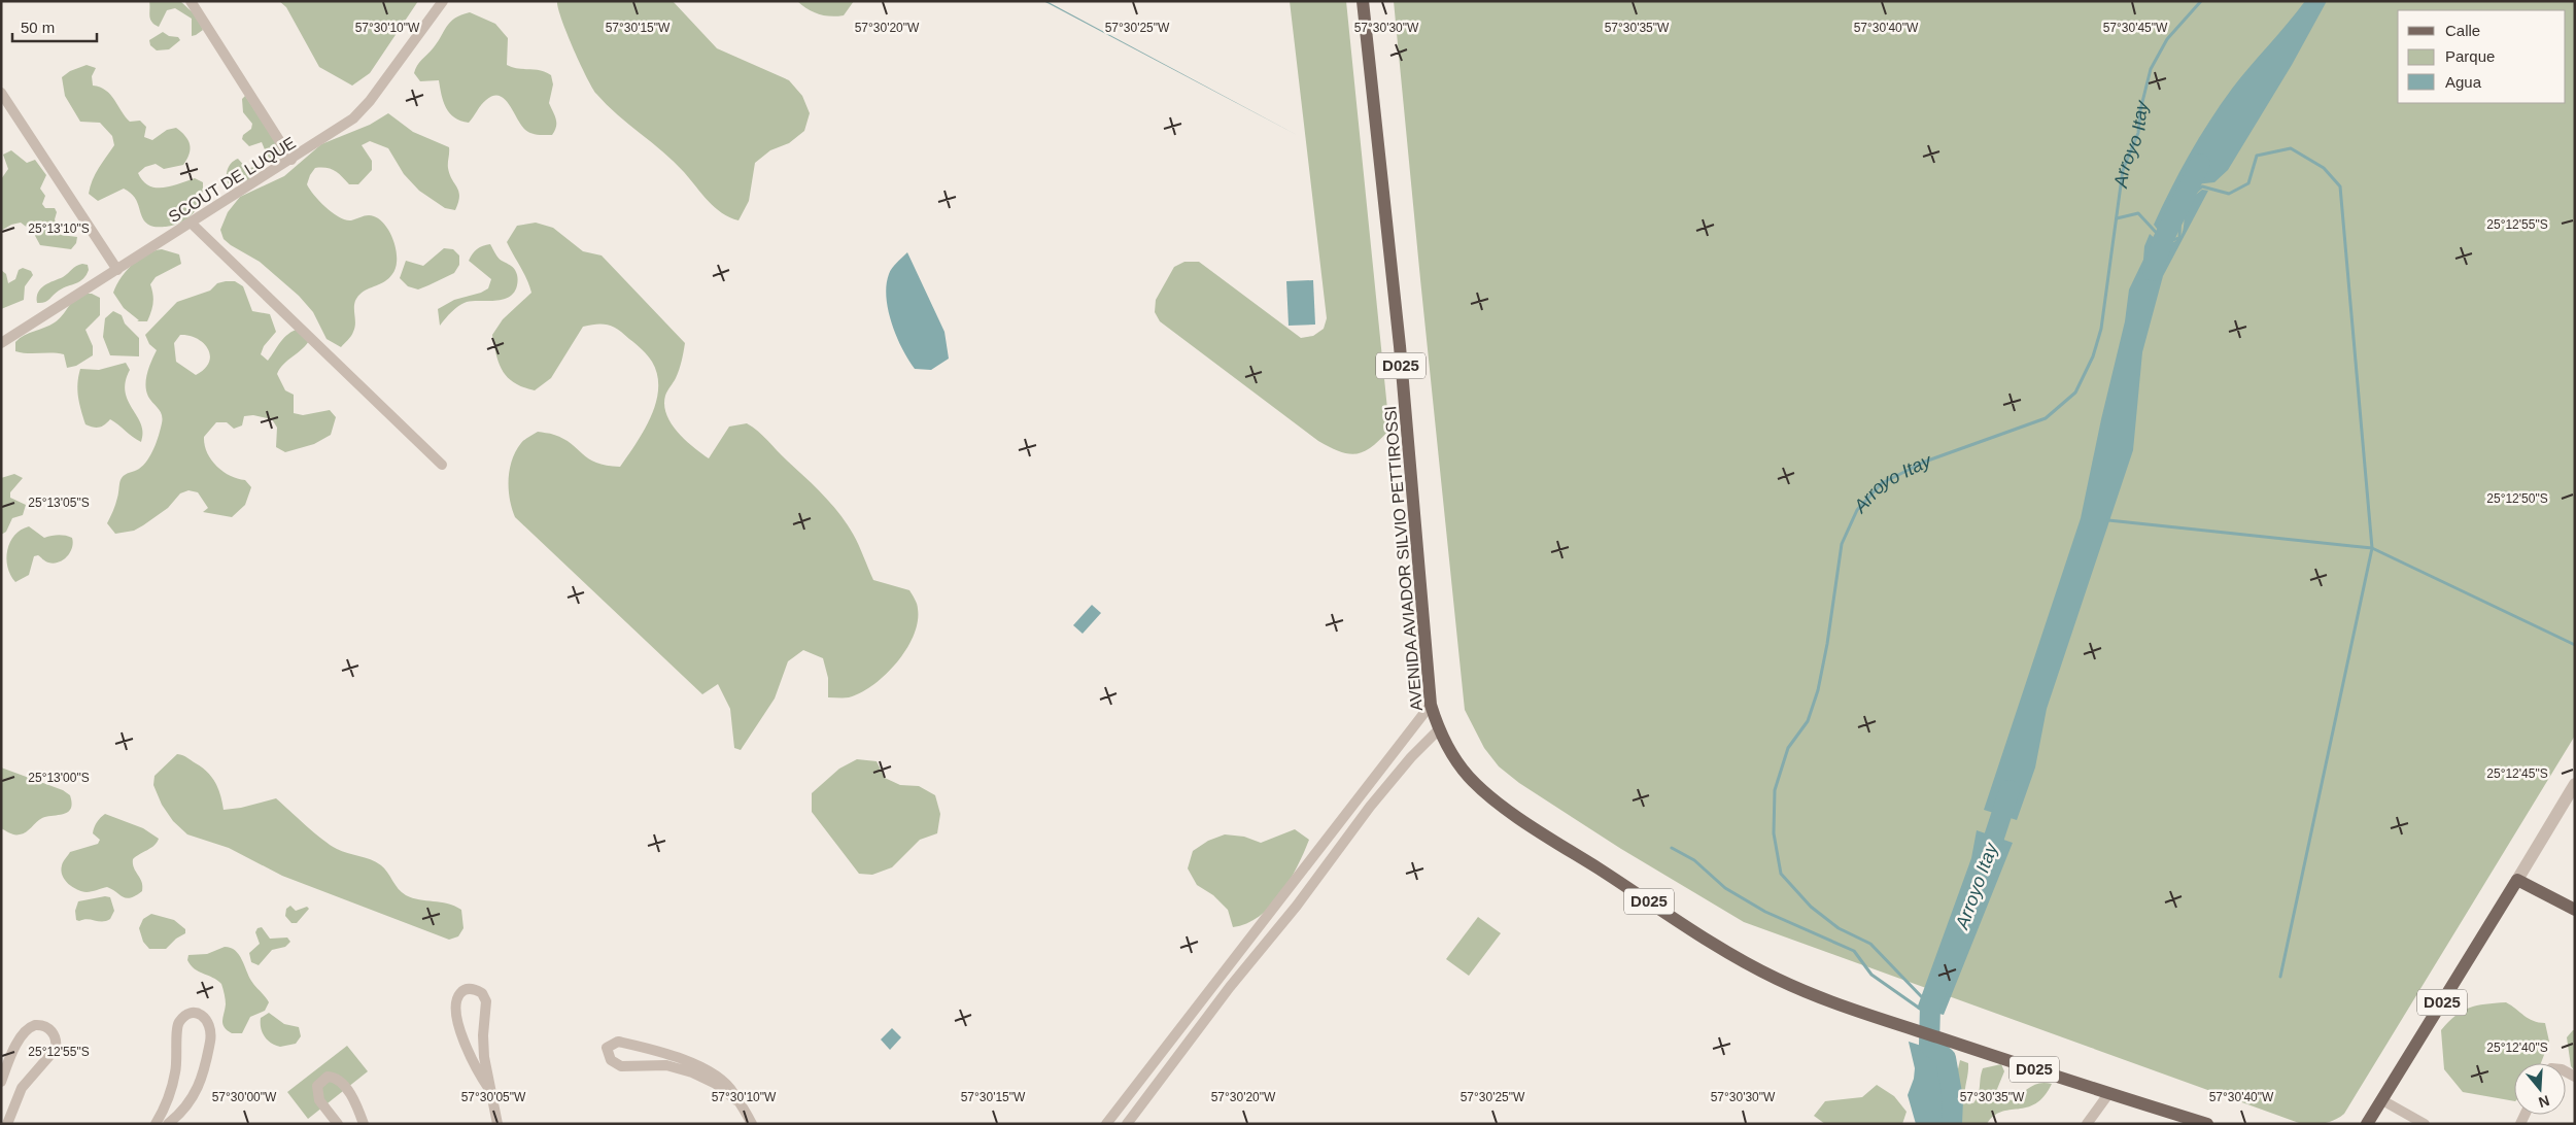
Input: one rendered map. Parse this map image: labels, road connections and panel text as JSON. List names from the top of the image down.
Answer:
{
  "streets": {
    "main road": ["D025", "AVENIDA AVIADOR SILVIO PETTIROSSI"],
    "street": ["SCOUT DE LUQUE"]
  },
  "water": ["Arroyo Itay"],
  "legend": ["Calle", "Parque", "Agua"],
  "scale_bar": "50 m",
  "north": "bottom",
  "coordinates": [
    "57°30'10\"W",
    "57°30'15\"W",
    "57°30'20\"W",
    "57°30'25\"W",
    "57°30'30\"W",
    "57°30'35\"W",
    "57°30'40\"W",
    "57°30'45\"W",
    "25°12'55\"S",
    "25°13'10\"S",
    "25°12'50\"S",
    "25°13'05\"S",
    "25°12'45\"S",
    "25°13'00\"S",
    "25°12'40\"S",
    "57°30'05\"W",
    "57°30'00\"W"
  ]
}
